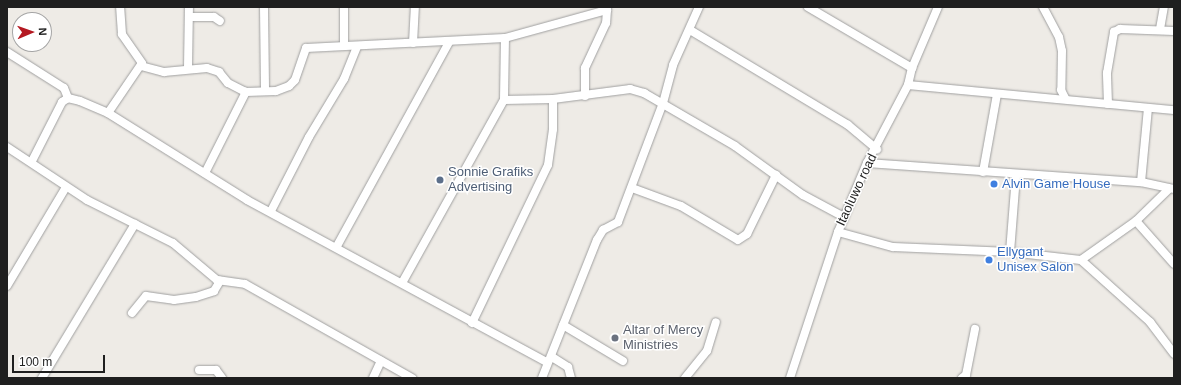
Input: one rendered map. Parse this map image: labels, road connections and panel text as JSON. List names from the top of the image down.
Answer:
{
  "streets": {
    "street": ["Itaoluwo road"]
  },
  "places": [
    "Sonnie Grafiks Advertising",
    "Alvin Game House",
    "Ellygant Unisex Salon",
    "Altar of Mercy Ministries"
  ],
  "scale_bar": "100 m",
  "north": "right"
}
